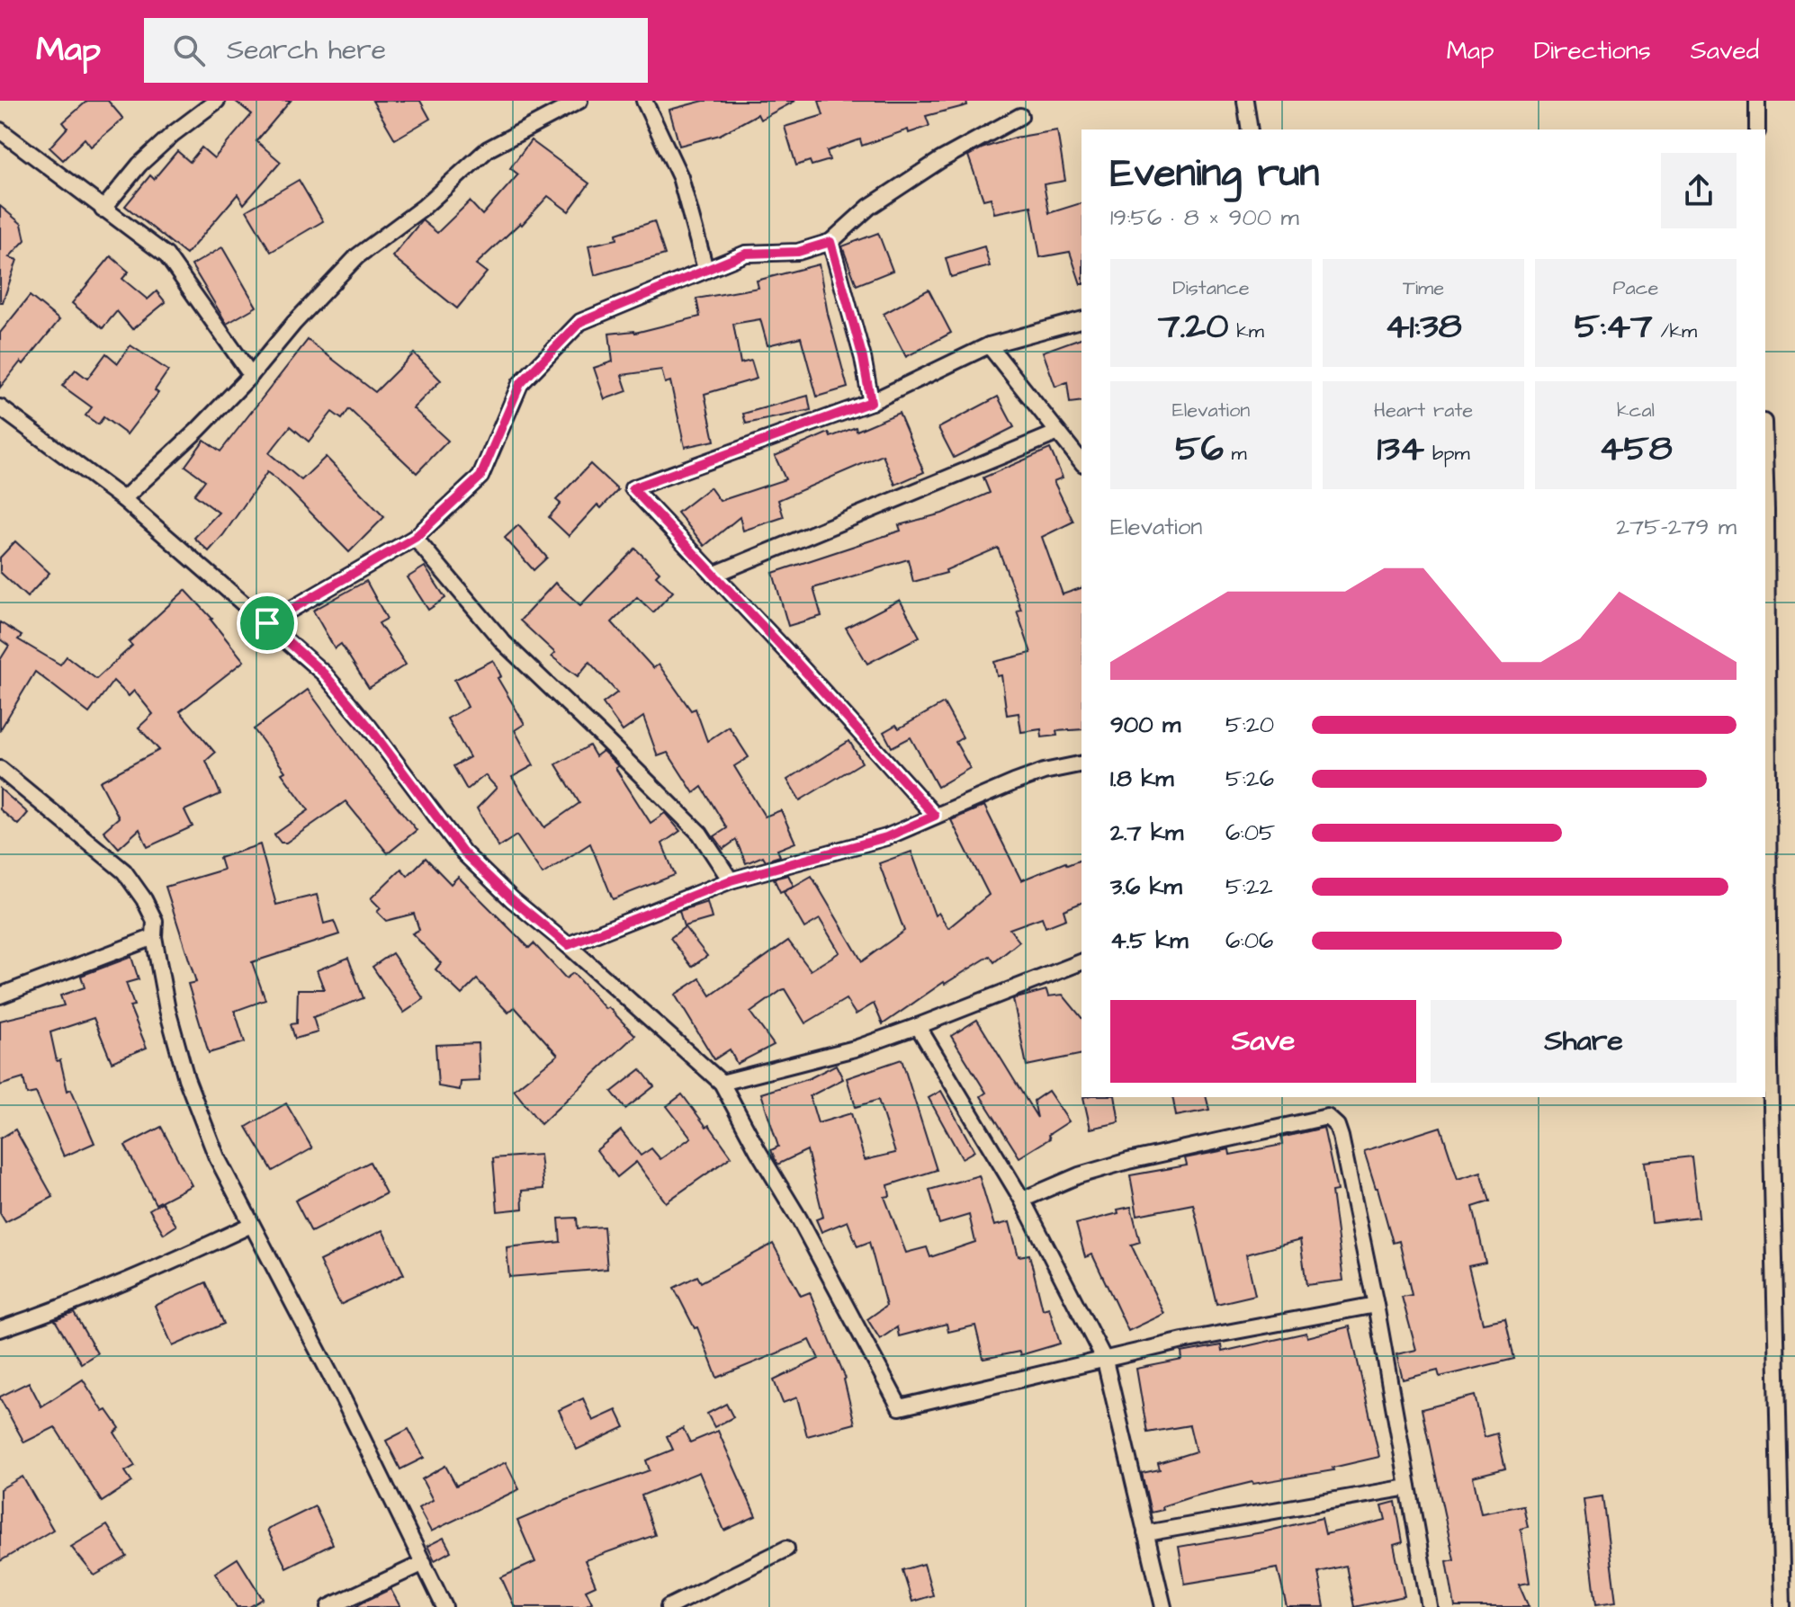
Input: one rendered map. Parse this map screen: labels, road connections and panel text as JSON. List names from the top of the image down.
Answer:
{
  "page": {
    "header": "Map",
    "search": "Search here",
    "nav": ["Map", "Directions", "Saved"],
    "heading": ["Evening run", "19:56 · 8 × 900 m"],
    "stats": [
      ["Distance", "7.20 km"],
      ["Time", "41:38"],
      ["Pace", "5:47 /km"],
      ["Elevation", "56 m"],
      ["Heart rate", "134 bpm"],
      ["kcal", "458"]
    ],
    "chart": ["Elevation", "275–279 m"],
    "list": [
      {
        "name": "900 m",
        "note": "5:20"
      },
      {
        "name": "1.8 km",
        "note": "5:26"
      },
      {
        "name": "2.7 km",
        "note": "6:05"
      },
      {
        "name": "3.6 km",
        "note": "5:22"
      },
      {
        "name": "4.5 km",
        "note": "6:06"
      }
    ],
    "buttons": ["Save", "Share"]
  }
}
